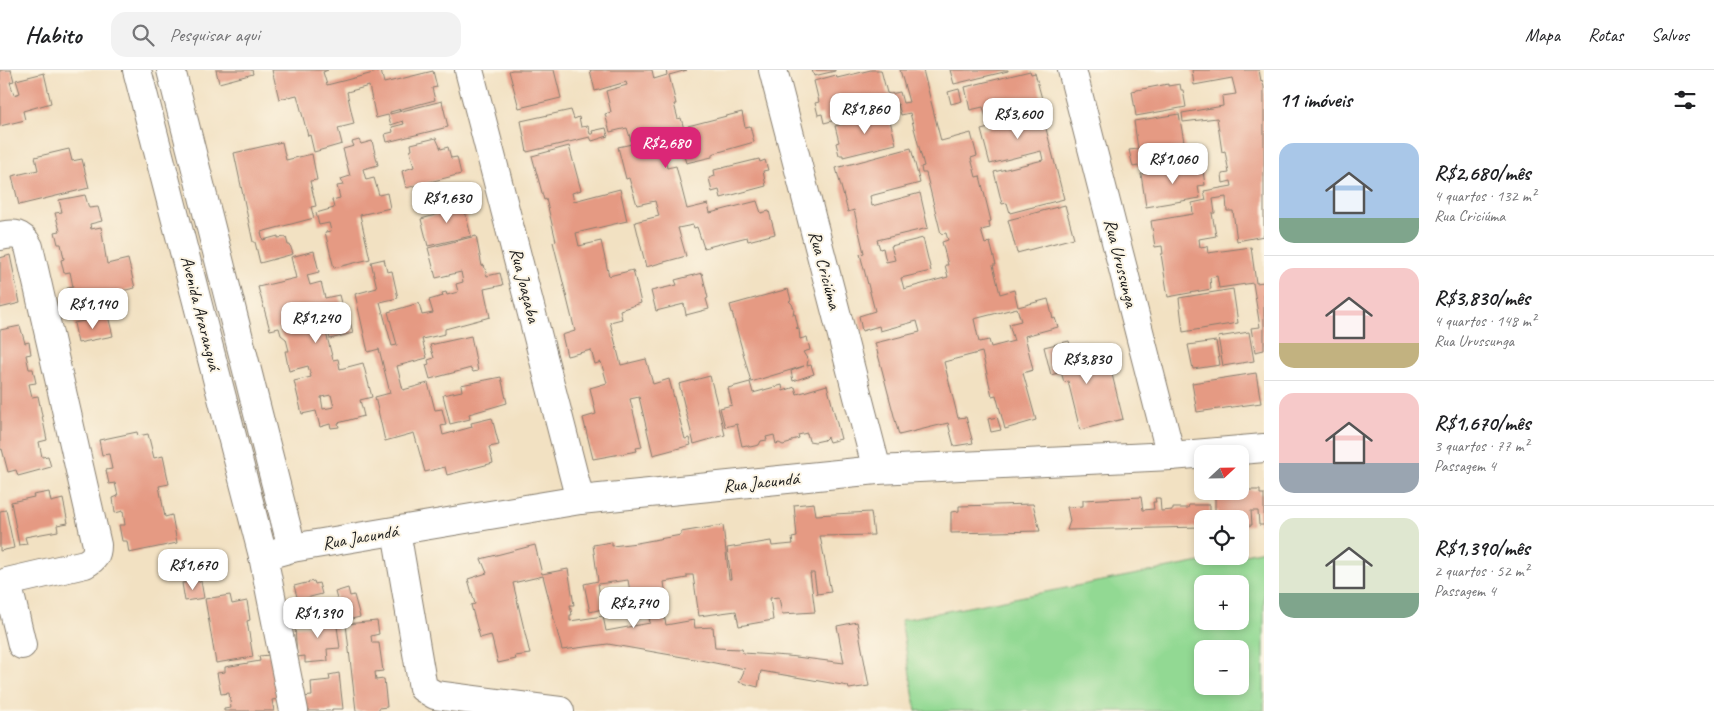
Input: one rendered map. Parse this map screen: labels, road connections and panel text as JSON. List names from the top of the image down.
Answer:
{
  "streets": {
    "street": [
      "Rua Urussunga",
      "Rua Criciúma",
      "Rua Joaçaba",
      "Avenida Araranguá",
      "Rua Jacundá"
    ]
  },
  "crossings": [
    ["Rua Urussunga", "Rua Jacundá"],
    ["Rua Criciúma", "Rua Jacundá"],
    ["Rua Joaçaba", "Rua Jacundá"],
    ["Avenida Araranguá", "Rua Jacundá"]
  ],
  "north": "right",
  "page": {
    "header": "Habito",
    "search": "Pesquisar aqui",
    "nav": ["Mapa", "Rotas", "Salvos"],
    "heading": "11 imóveis",
    "price": [
      "R$1,860",
      "R$3,600",
      "R$2,680",
      "R$1,060",
      "R$1,630",
      "R$1,140",
      "R$1,240",
      "R$3,830",
      "R$1,670",
      "R$2,740",
      "R$1,390"
    ],
    "list": [
      {
        "name": "R$2,680/mês",
        "note": "4 quartos · 132 m² · Rua Criciúma"
      },
      {
        "name": "R$3,830/mês",
        "note": "4 quartos · 148 m² · Rua Urussunga"
      },
      {
        "name": "R$1,670/mês",
        "note": "3 quartos · 77 m² · Passagem 4"
      },
      {
        "name": "R$1,390/mês",
        "note": "2 quartos · 52 m² · Passagem 4"
      }
    ],
    "map_buttons": ["+", "−"]
  }
}
